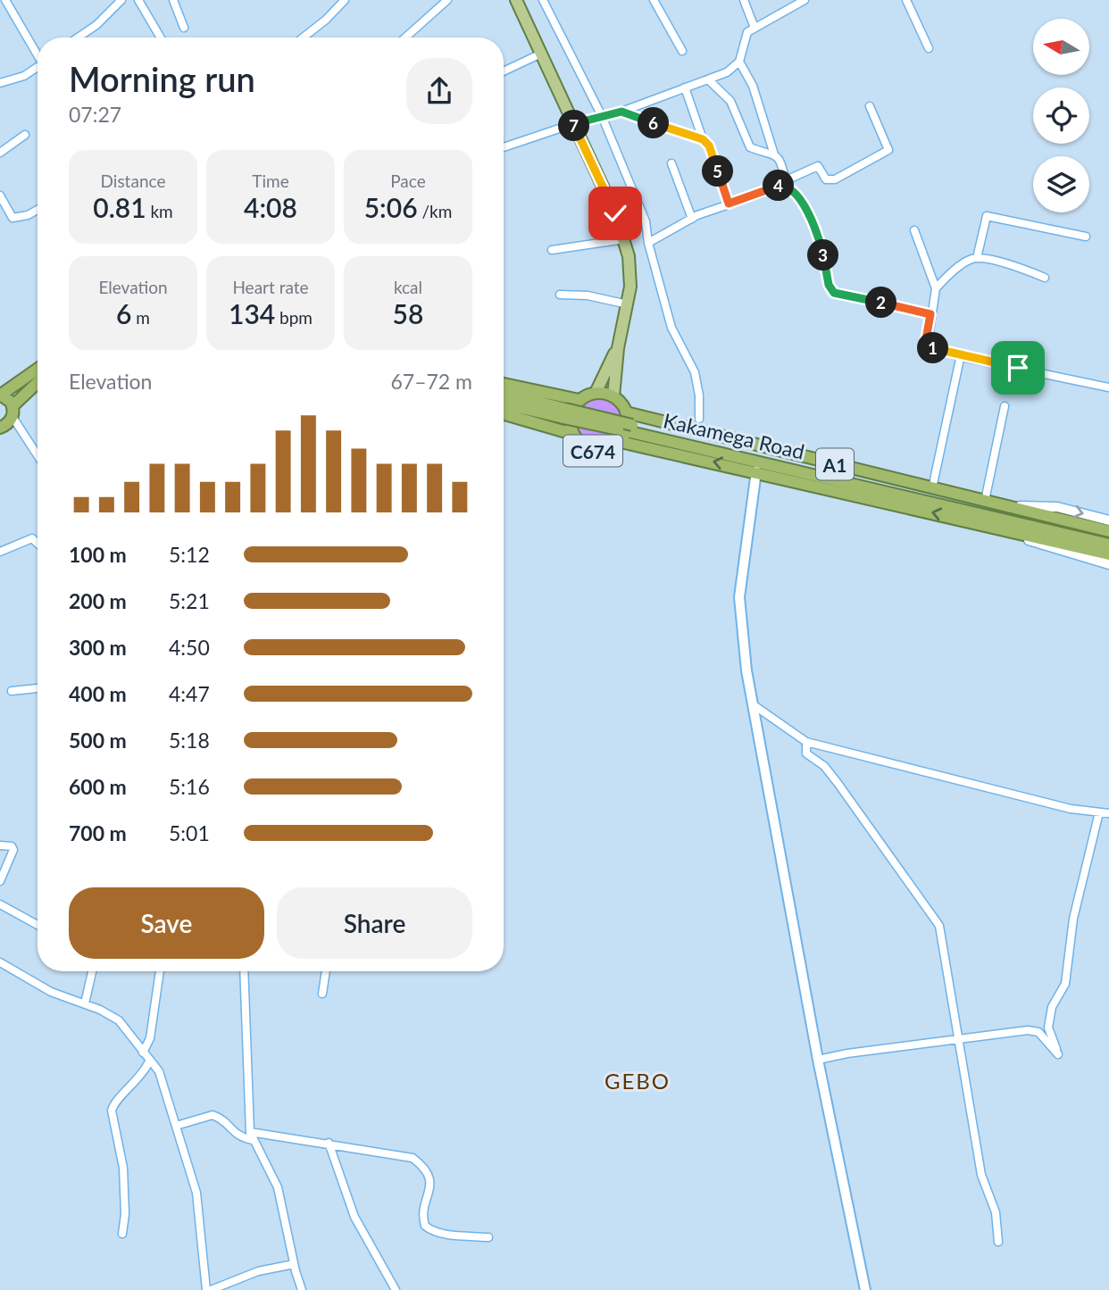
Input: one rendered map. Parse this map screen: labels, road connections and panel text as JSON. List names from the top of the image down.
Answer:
{
  "streets": {
    "highway": ["Kakamega Road", "C674", "A1"]
  },
  "crossings": [
    ["C674", "A1"]
  ],
  "districts": ["GEBO"],
  "north": "left",
  "page": {
    "heading": ["Morning run", "07:27"],
    "pins": [
      "6",
      "7",
      "5",
      "4",
      "3",
      "2",
      "1"
    ],
    "stats": [
      ["Distance", "0.81 km"],
      ["Time", "4:08"],
      ["Pace", "5:06 /km"],
      ["Elevation", "6 m"],
      ["Heart rate", "134 bpm"],
      ["kcal", "58"]
    ],
    "chart": ["Elevation", "67–72 m"],
    "list": [
      {
        "name": "100 m",
        "note": "5:12"
      },
      {
        "name": "200 m",
        "note": "5:21"
      },
      {
        "name": "300 m",
        "note": "4:50"
      },
      {
        "name": "400 m",
        "note": "4:47"
      },
      {
        "name": "500 m",
        "note": "5:18"
      },
      {
        "name": "600 m",
        "note": "5:16"
      },
      {
        "name": "700 m",
        "note": "5:01"
      }
    ],
    "buttons": ["Save", "Share"]
  }
}
